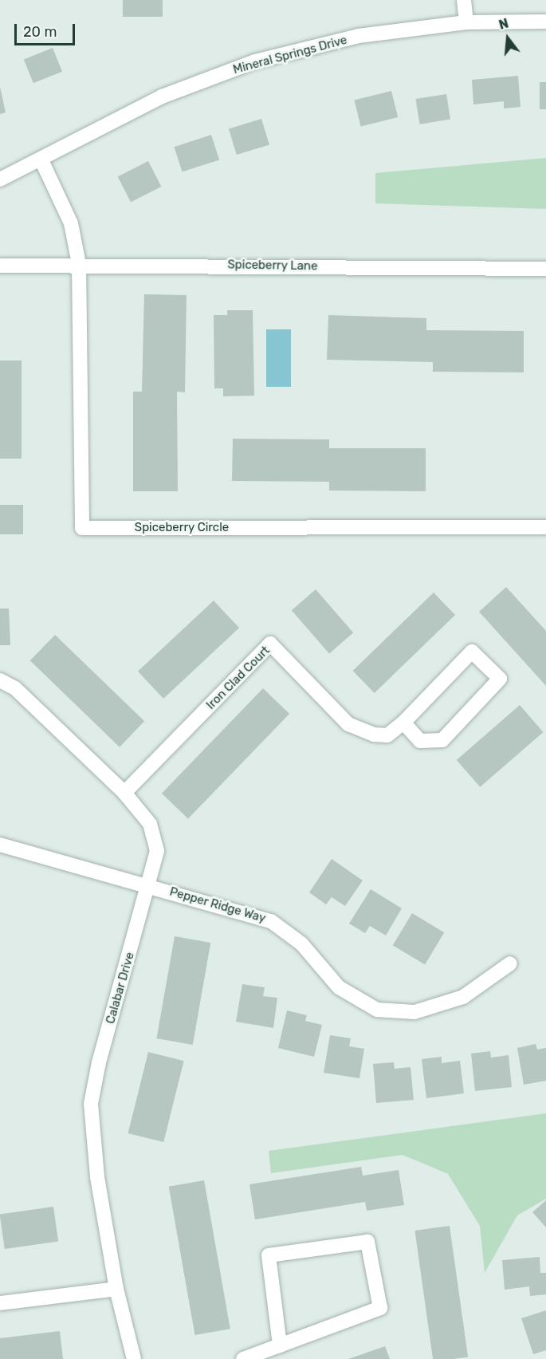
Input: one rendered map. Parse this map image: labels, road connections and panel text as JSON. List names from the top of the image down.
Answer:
{
  "streets": {
    "street": [
      "Mineral Springs Drive",
      "Spiceberry Lane",
      "Spiceberry Circle",
      "Iron Clad Court",
      "Pepper Ridge Way",
      "Calabar Drive"
    ]
  },
  "crossings": [
    ["Spiceberry Lane", "Spiceberry Circle"],
    ["Iron Clad Court", "Calabar Drive"],
    ["Pepper Ridge Way", "Calabar Drive"]
  ],
  "scale_bar": "20 m",
  "north": "top"
}
